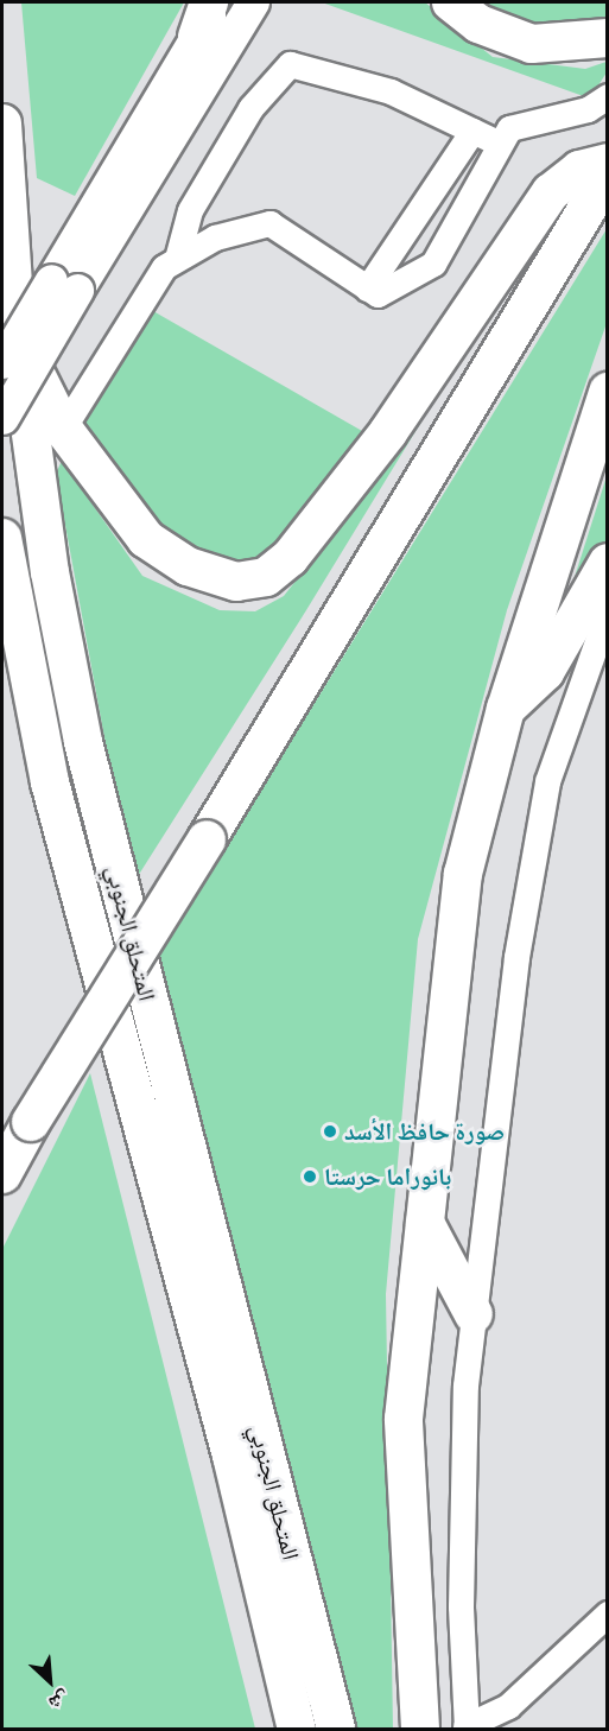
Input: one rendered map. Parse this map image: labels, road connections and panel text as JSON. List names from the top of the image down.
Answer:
{
  "streets": {
    "highway": ["المتحلق الجنوبي"]
  },
  "places": ["صورة حافظ الأسد", "بانوراما حرستا"],
  "north": "bottom right"
}
